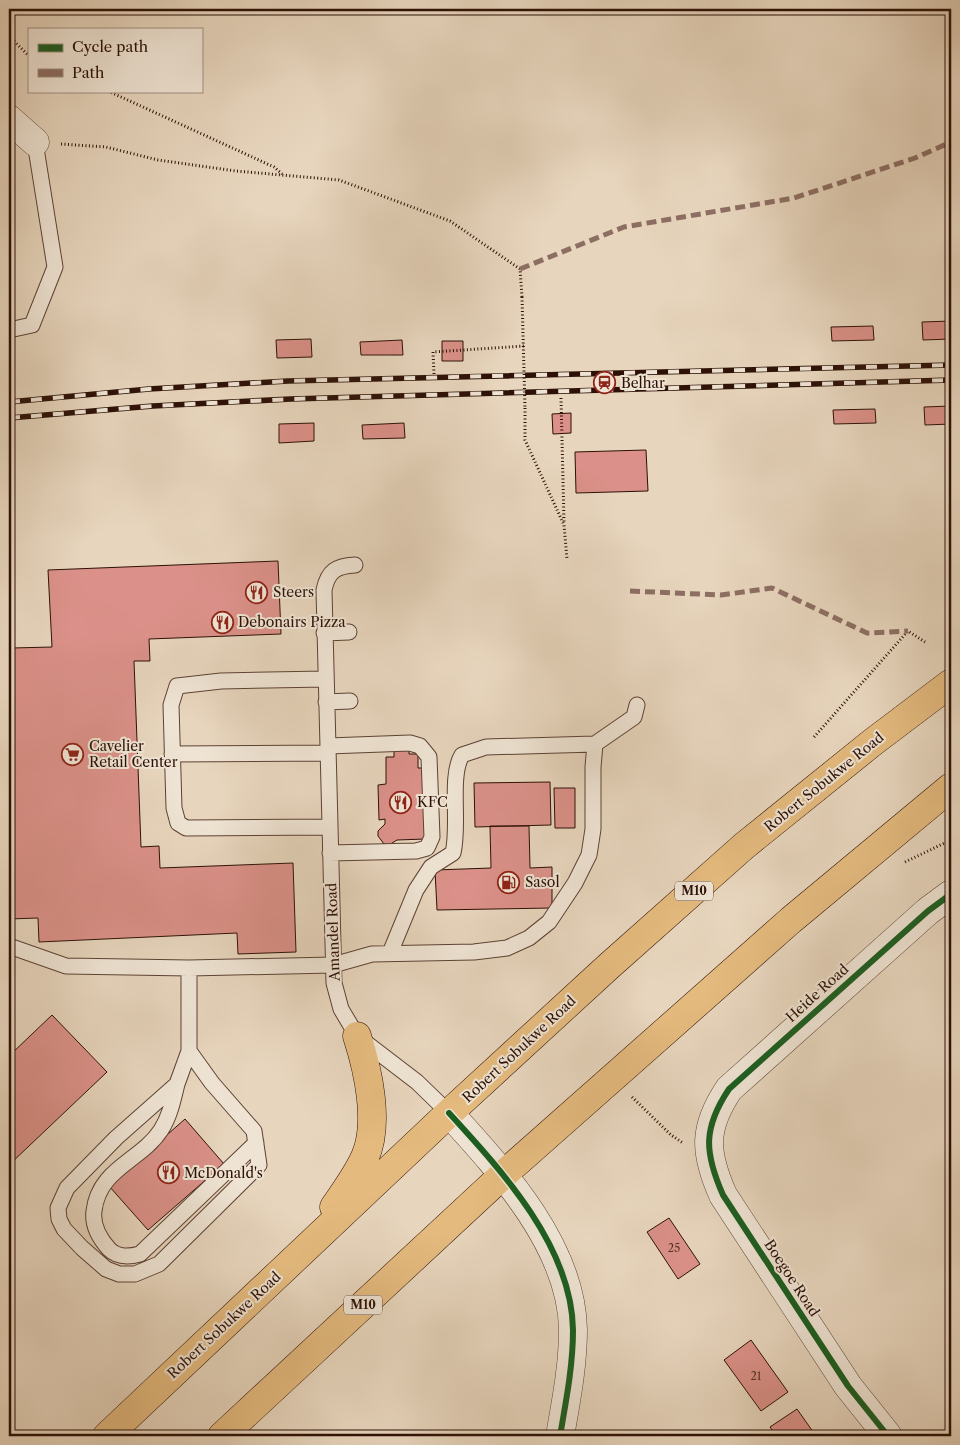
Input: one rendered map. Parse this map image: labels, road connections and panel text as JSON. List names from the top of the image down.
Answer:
{
  "streets": {
    "main road": ["Robert Sobukwe Road", "M10"],
    "street": ["Heide Road", "Boegoe Road"],
    "lane": ["Amandel Road"]
  },
  "crossings": [
    ["Robert Sobukwe Road", "Amandel Road"],
    ["Heide Road", "Boegoe Road"]
  ],
  "places": {
    "station": ["Belhar"],
    "restaurant": [
      "Steers",
      "Debonairs Pizza",
      "KFC",
      "McDonald's"
    ],
    "supermarket": ["Cavelier Retail Center"],
    "fuel station": ["Sasol"]
  },
  "house_numbers": ["25", "21"],
  "legend": ["Cycle path", "Path"]
}
